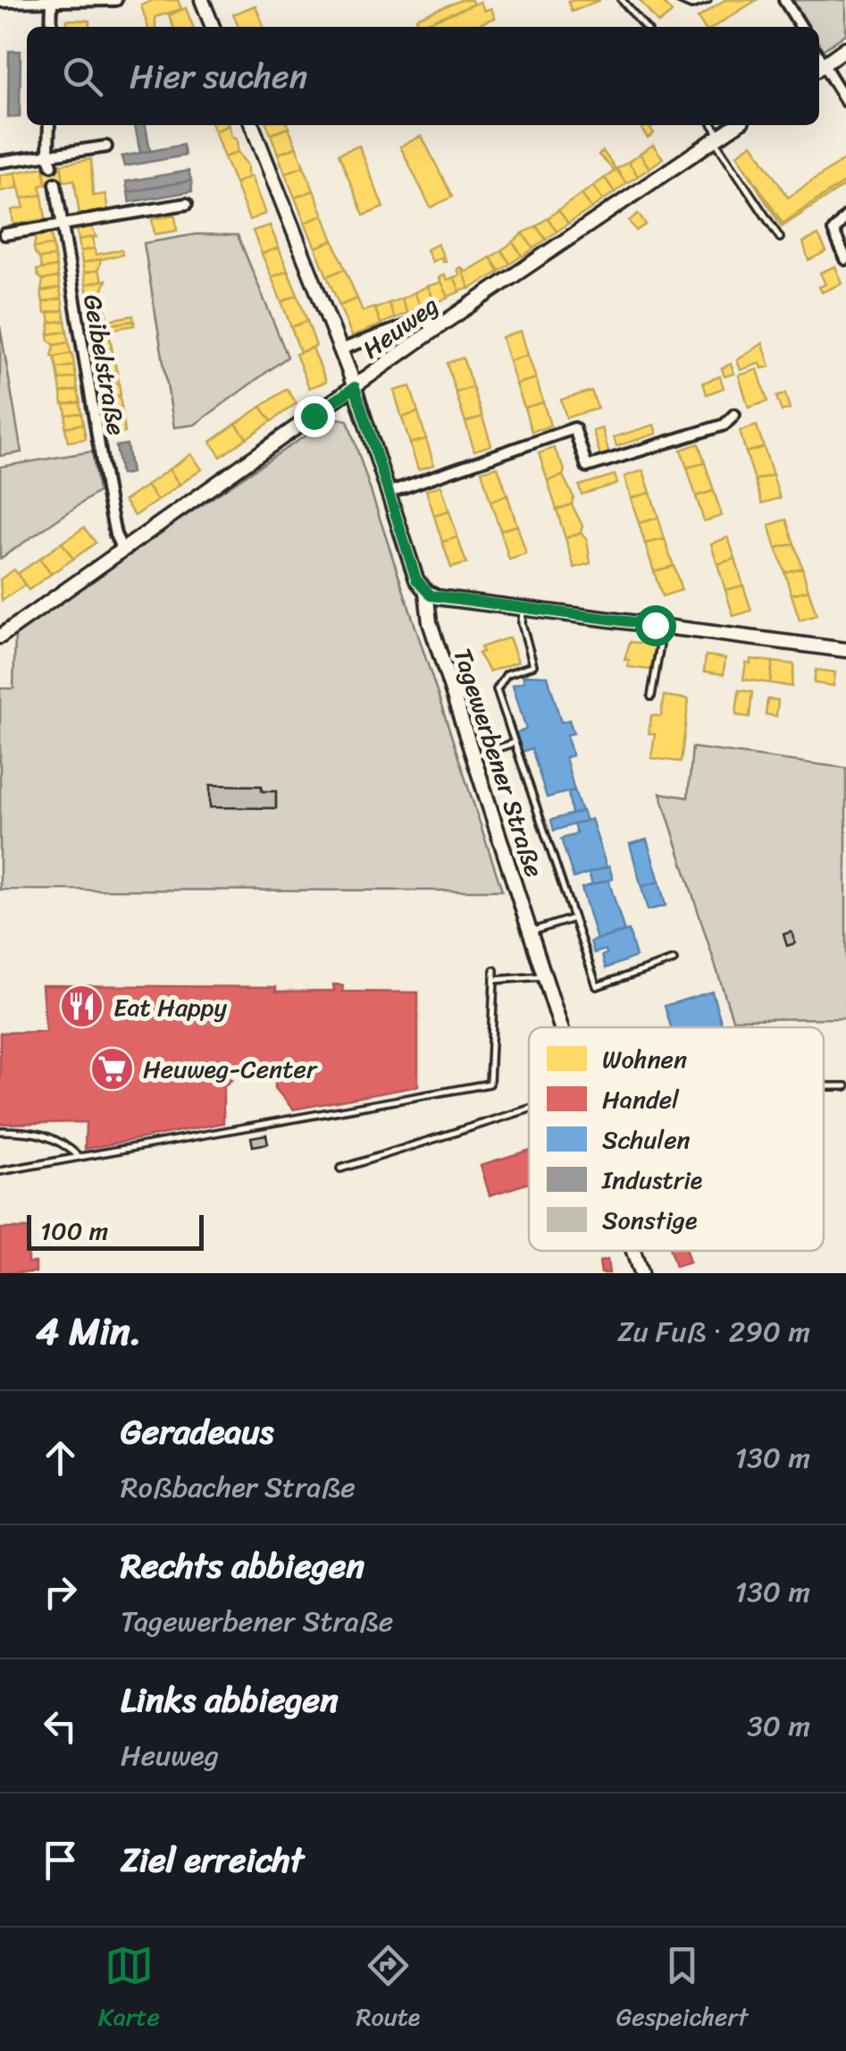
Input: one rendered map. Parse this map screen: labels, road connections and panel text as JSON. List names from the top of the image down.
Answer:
{
  "streets": {
    "street": ["Heuweg", "Geibelstraße", "Tagewerbener Straße"]
  },
  "crossings": [
    ["Heuweg", "Geibelstraße"],
    ["Heuweg", "Tagewerbener Straße"]
  ],
  "places": {
    "restaurant": ["Eat Happy"],
    "supermarket": ["Heuweg-Center"]
  },
  "legend": [
    "Wohnen",
    "Handel",
    "Schulen",
    "Industrie",
    "Sonstige"
  ],
  "scale_bar": "100 m",
  "page": {
    "search": "Hier suchen",
    "scale": "100 m",
    "heading": ["4 Min.", "Zu Fuß · 290 m"],
    "list": [
      ["Geradeaus", "Roßbacher Straße", "130 m"],
      ["Rechts abbiegen", "Tagewerbener Straße", "130 m"],
      ["Links abbiegen", "Heuweg", "30 m"],
      "Ziel erreicht"
    ],
    "nav": ["Karte", "Route", "Gespeichert"]
  }
}
